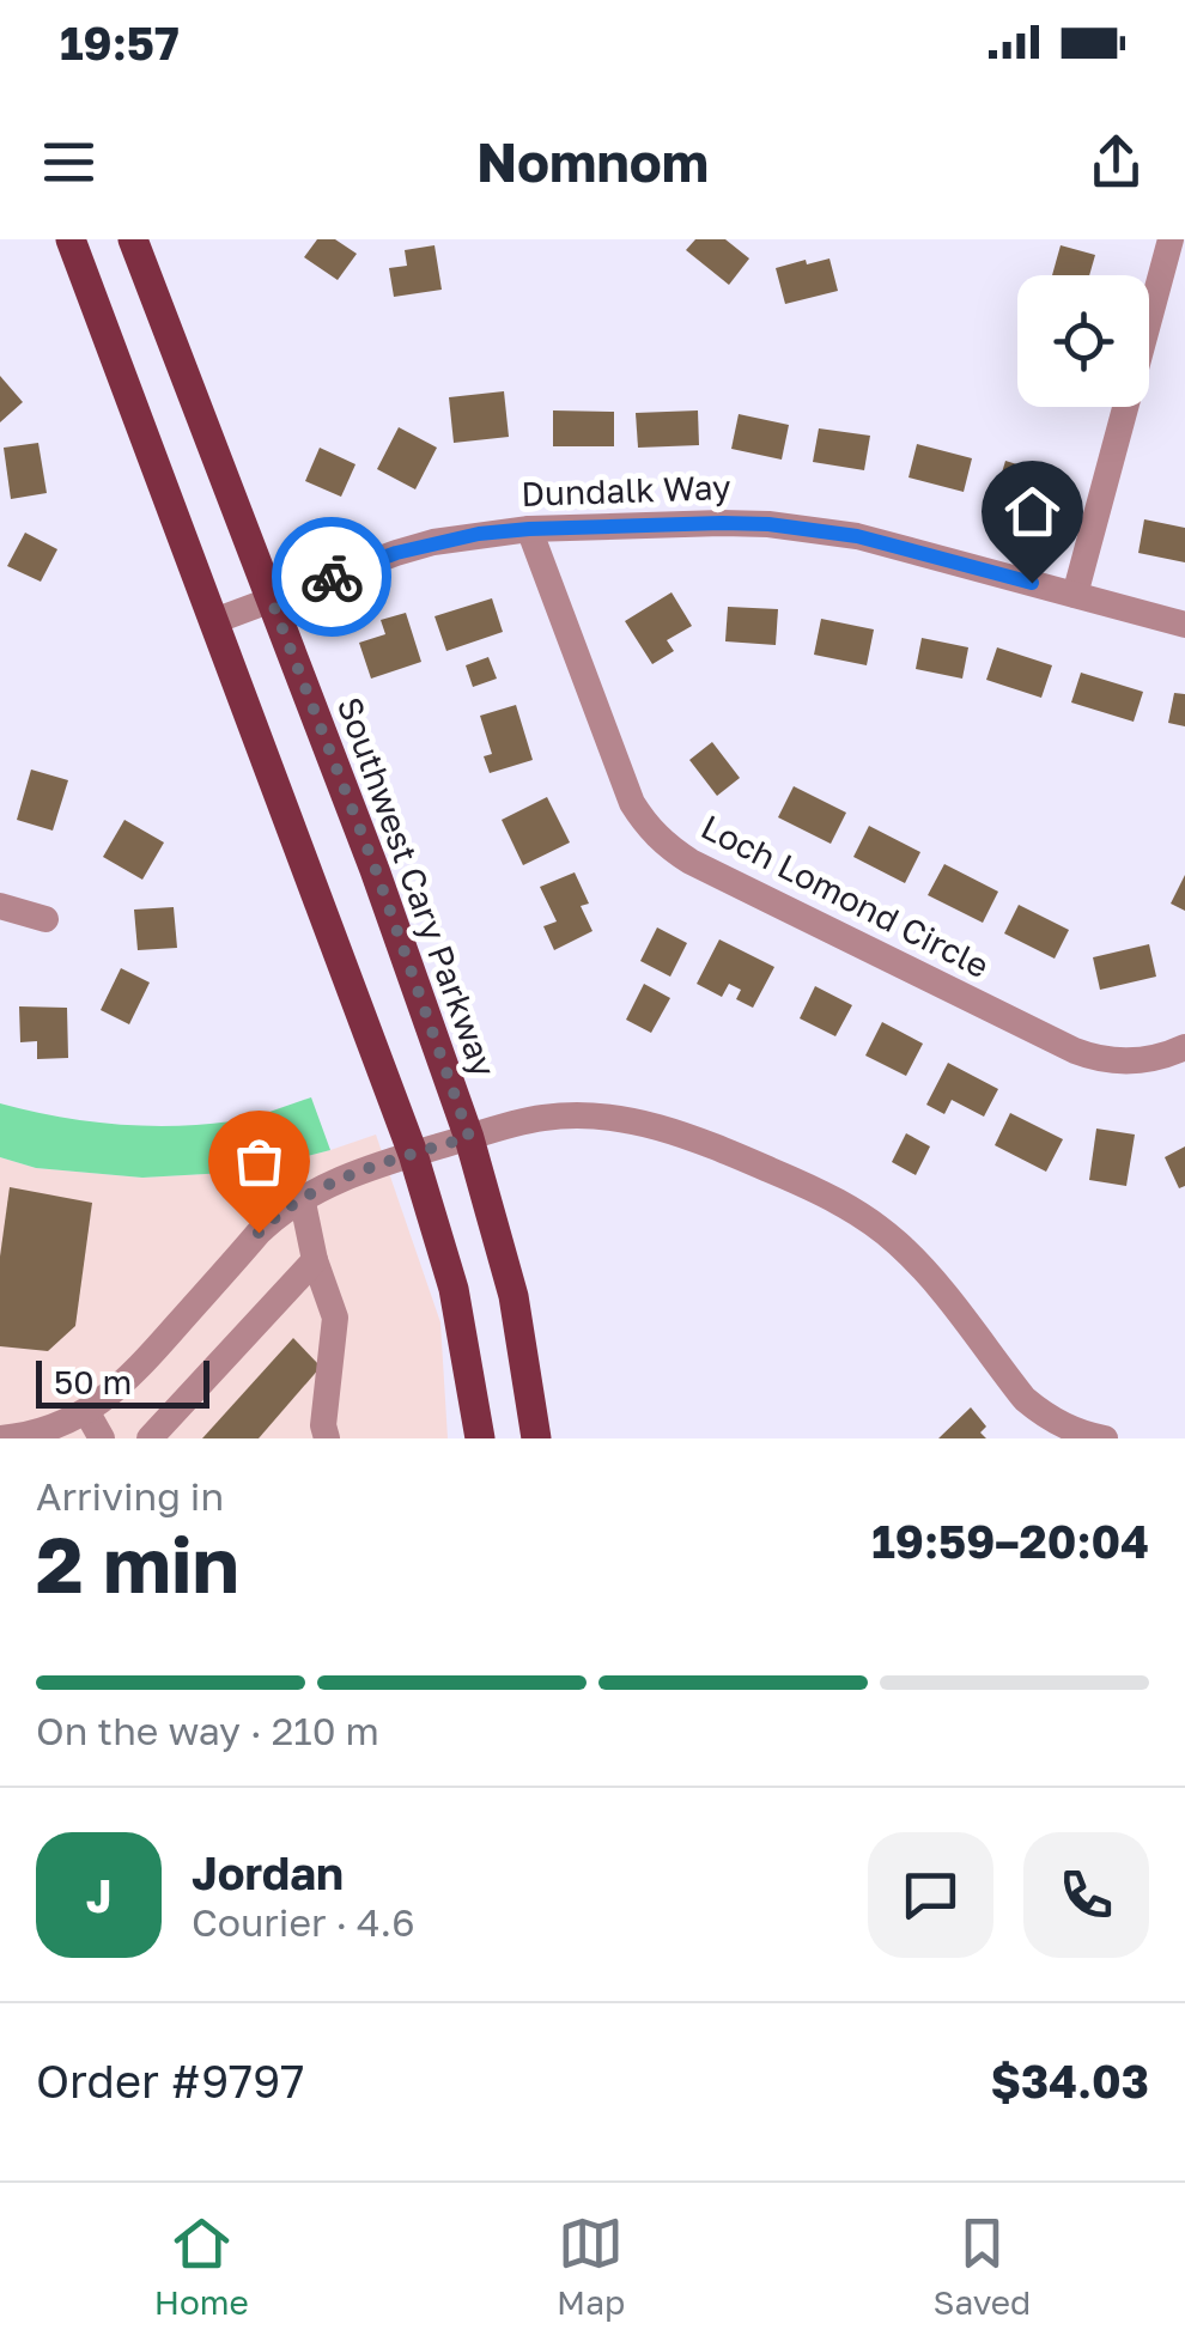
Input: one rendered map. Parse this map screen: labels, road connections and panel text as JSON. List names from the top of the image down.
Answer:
{
  "streets": {
    "main road": ["Southwest Cary Parkway"],
    "street": ["Dundalk Way", "Loch Lomond Circle"]
  },
  "crossings": [
    ["Dundalk Way", "Southwest Cary Parkway"],
    ["Dundalk Way", "Loch Lomond Circle"]
  ],
  "scale_bar": "50 m",
  "page": {
    "status": "19:57",
    "header": "Nomnom",
    "scale": "50 m",
    "heading": ["2 min", "Arriving in", "19:59–20:04"],
    "panel": [
      "Jordan",
      "Courier · 4.6",
      "Order #9797",
      "$34.03"
    ],
    "bar": "On the way · 210 m",
    "round": "J",
    "tabs": ["Home", "Map", "Saved"]
  }
}
